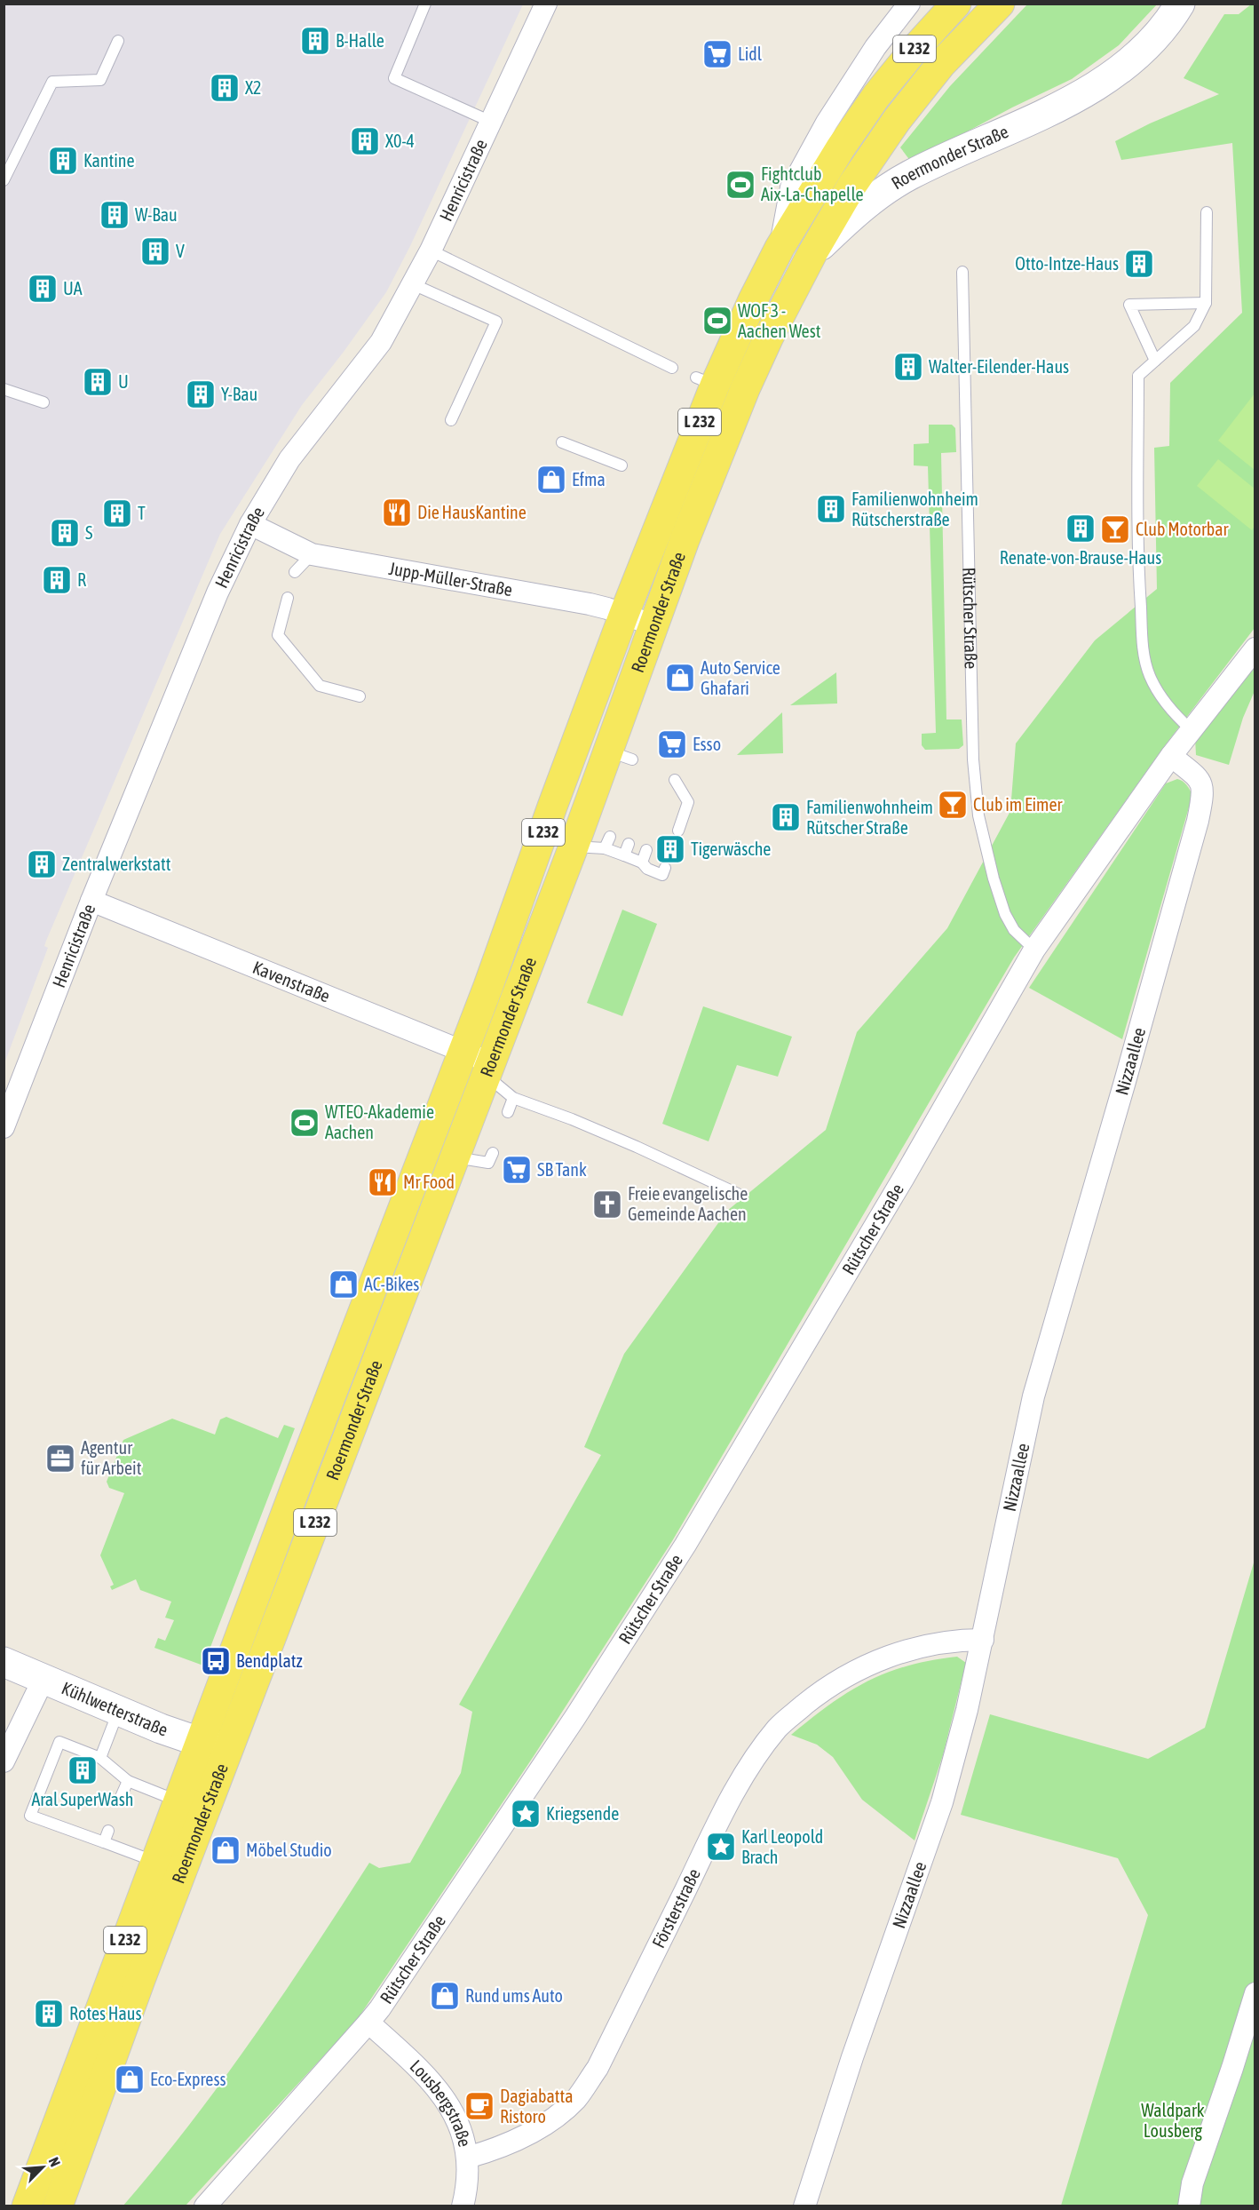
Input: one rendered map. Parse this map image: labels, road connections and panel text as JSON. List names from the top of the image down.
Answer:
{
  "streets": {
    "main road": ["L 232", "Roermonder Straße", "Kühlwetterstraße"],
    "street": [
      "Henricistraße",
      "Jupp-Müller-Straße",
      "Rütscher Straße",
      "Kavenstraße",
      "Nizzaallee",
      "Försterstraße",
      "Lousbergstraße"
    ]
  },
  "crossings": [
    ["L 232", "Roermonder Straße"],
    ["Roermonder Straße", "Jupp-Müller-Straße"],
    ["Roermonder Straße", "Kavenstraße"],
    ["Roermonder Straße", "Kühlwetterstraße"],
    ["Henricistraße", "Jupp-Müller-Straße"],
    ["Henricistraße", "Kavenstraße"],
    ["Rütscher Straße", "Nizzaallee"],
    ["Rütscher Straße", "Lousbergstraße"],
    ["Nizzaallee", "Försterstraße"],
    ["Försterstraße", "Lousbergstraße"]
  ],
  "parks": ["Waldpark Lousberg"],
  "places": {
    "building": [
      "B-Halle",
      "X2",
      "X0-4",
      "Kantine",
      "W-Bau",
      "V",
      "Otto-Intze-Haus",
      "UA",
      "Walter-Eilender-Haus",
      "U",
      "Y-Bau",
      "Familienwohnheim Rütscherstraße",
      "T",
      "Renate-von-Brause-Haus",
      "S",
      "R",
      "Familienwohnheim Rütscher Straße",
      "Tigerwäsche",
      "Zentralwerkstatt",
      "Aral SuperWash",
      "Rotes Haus"
    ],
    "supermarket": ["Lidl", "Esso", "SB Tank"],
    "sports": ["Fightclub Aix-La-Chapelle", "WOF 3 - Aachen West", "WTEO-Akademie Aachen"],
    "shop": [
      "Efma",
      "Auto Service Ghafari",
      "AC-Bikes",
      "Möbel Studio",
      "Rund ums Auto",
      "Eco-Express"
    ],
    "restaurant": ["Die HausKantine", "Mr Food"],
    "bar": ["Club Motorbar", "Club im Eimer"],
    "church": ["Freie evangelische Gemeinde Aachen"],
    "office": ["Agentur für Arbeit"],
    "bus stop": ["Bendplatz"],
    "place": ["Kriegsende", "Karl Leopold Brach"],
    "cafe": ["Dagiabatta Ristoro"]
  },
  "north": "top right"
}
